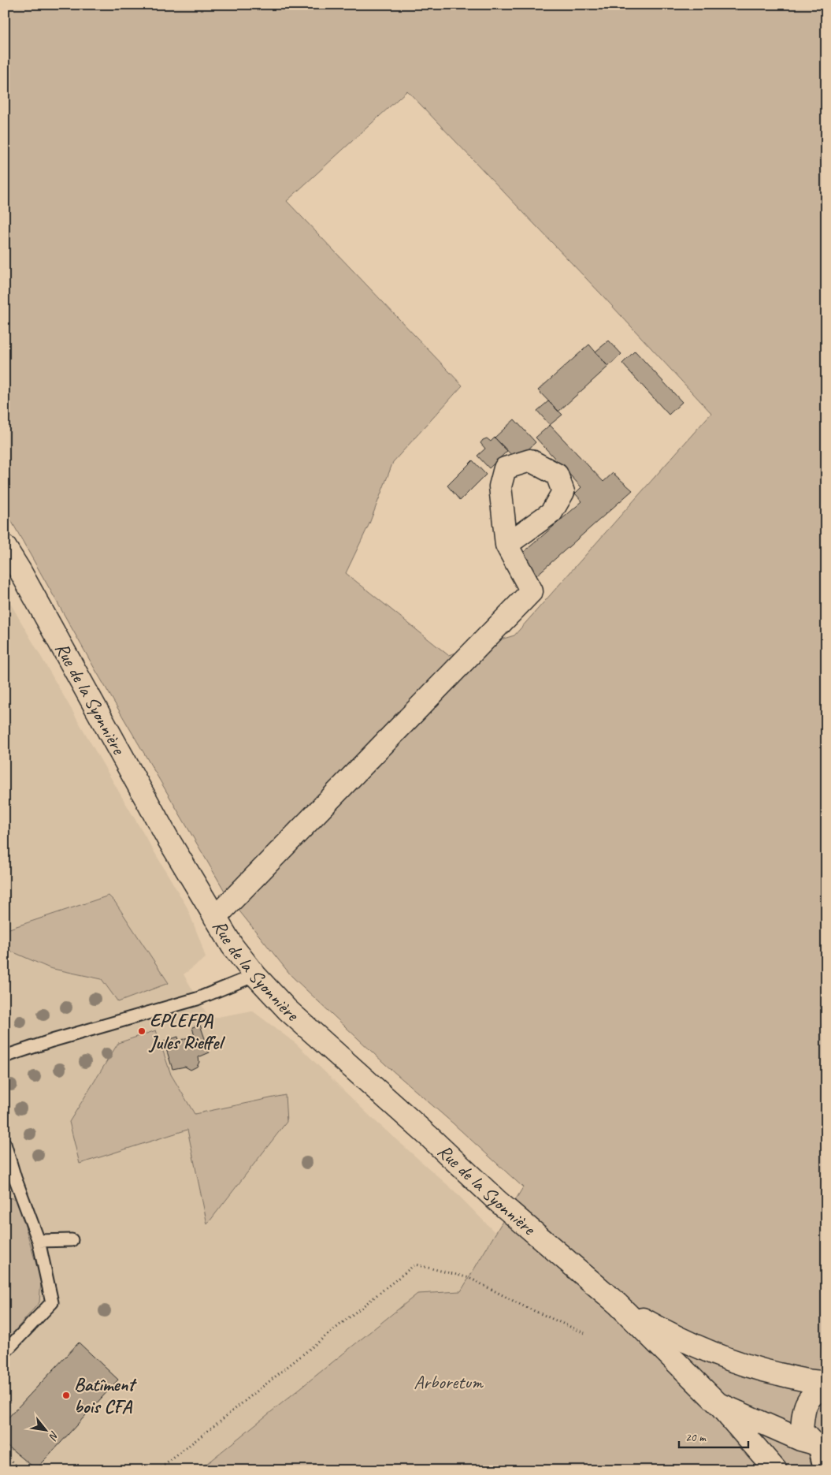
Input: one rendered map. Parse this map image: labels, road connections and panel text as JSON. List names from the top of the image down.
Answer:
{
  "streets": {
    "street": ["Rue de la Syonnière"]
  },
  "parks": ["Arboretum"],
  "places": ["EPLEFPA Jules Rieffel", "Batîment bois CFA"],
  "scale_bar": "20 m",
  "north": "bottom right"
}
